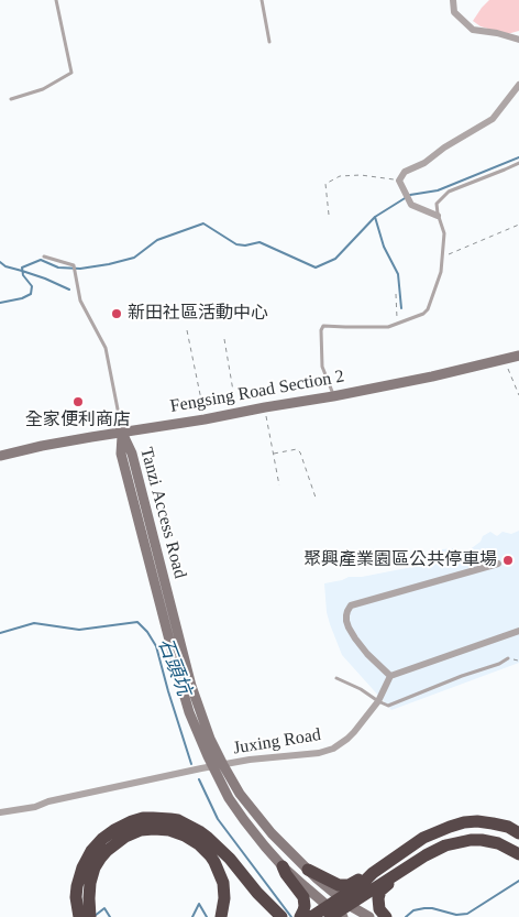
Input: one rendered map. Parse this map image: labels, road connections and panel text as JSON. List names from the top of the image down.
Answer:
{
  "streets": {
    "street": ["Fengsing Road Section 2", "Tanzi Access Road", "Juxing Road"]
  },
  "crossings": [
    ["Fengsing Road Section 2", "Tanzi Access Road"],
    ["Tanzi Access Road", "Juxing Road"]
  ],
  "water": ["石頭坑"],
  "places": ["新田社區活動中心", "全家便利商店", "聚興產業園區公共停車場"]
}
